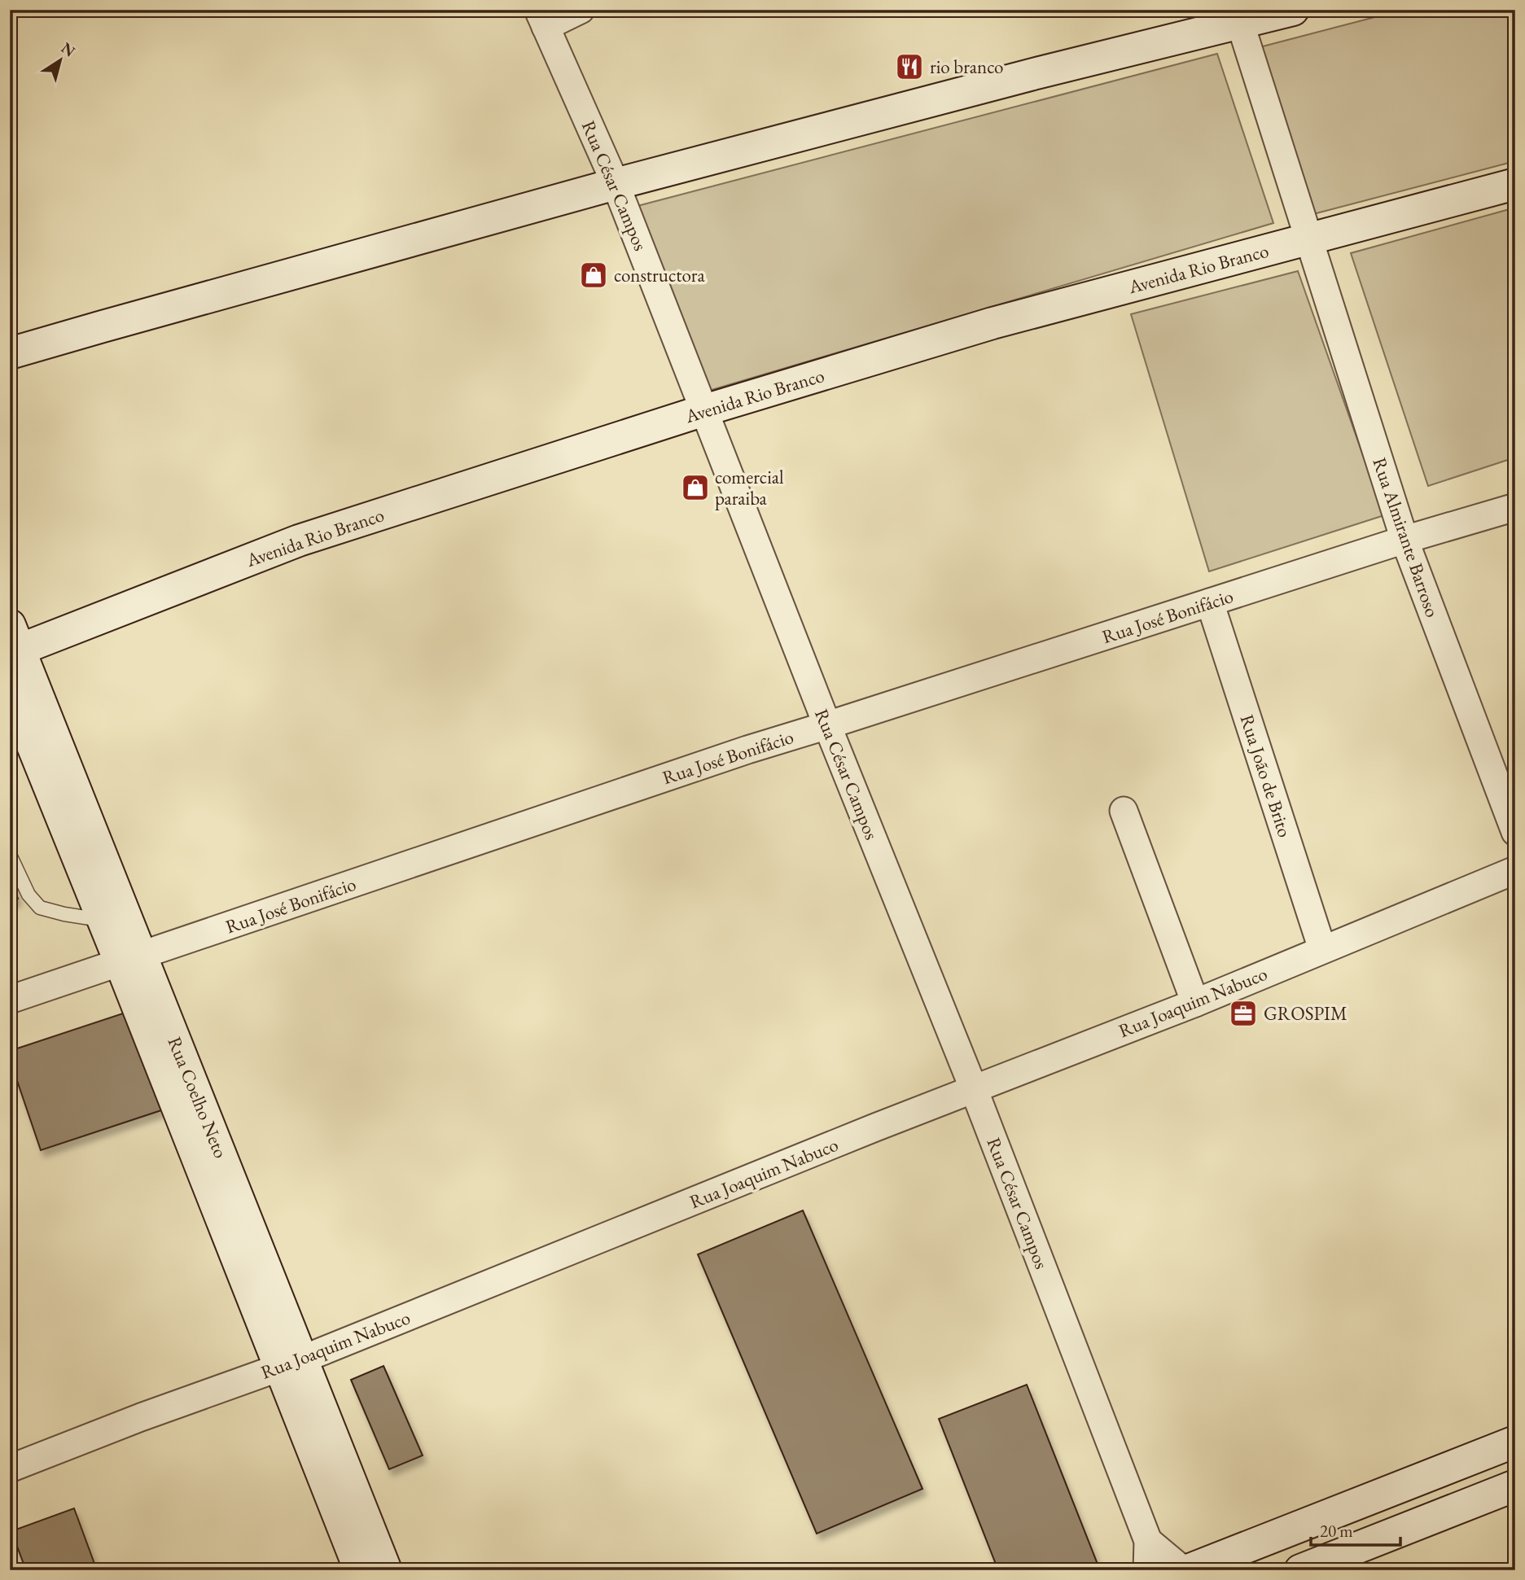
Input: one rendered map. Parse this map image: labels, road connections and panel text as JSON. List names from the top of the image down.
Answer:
{
  "streets": {
    "main road": ["Avenida Rio Branco", "Rua Coelho Neto"],
    "street": [
      "Rua César Campos",
      "Rua Almirante Barroso",
      "Rua José Bonifácio",
      "Rua João de Brito",
      "Rua Joaquim Nabuco"
    ]
  },
  "crossings": [
    ["Rua César Campos", "Avenida Rio Branco"],
    ["Rua César Campos", "Rua José Bonifácio"],
    ["Rua César Campos", "Rua Joaquim Nabuco"],
    ["Avenida Rio Branco", "Rua Almirante Barroso"],
    ["Avenida Rio Branco", "Rua Coelho Neto"],
    ["Rua Almirante Barroso", "Rua José Bonifácio"],
    ["Rua José Bonifácio", "Rua João de Brito"],
    ["Rua José Bonifácio", "Rua Coelho Neto"],
    ["Rua João de Brito", "Rua Joaquim Nabuco"],
    ["Rua Joaquim Nabuco", "Rua Coelho Neto"]
  ],
  "places": {
    "restaurant": ["rio branco"],
    "shop": ["constructora", "comercial paraiba"],
    "office": ["GROSPIM"]
  },
  "scale_bar": "20 m",
  "north": "top right"
}
